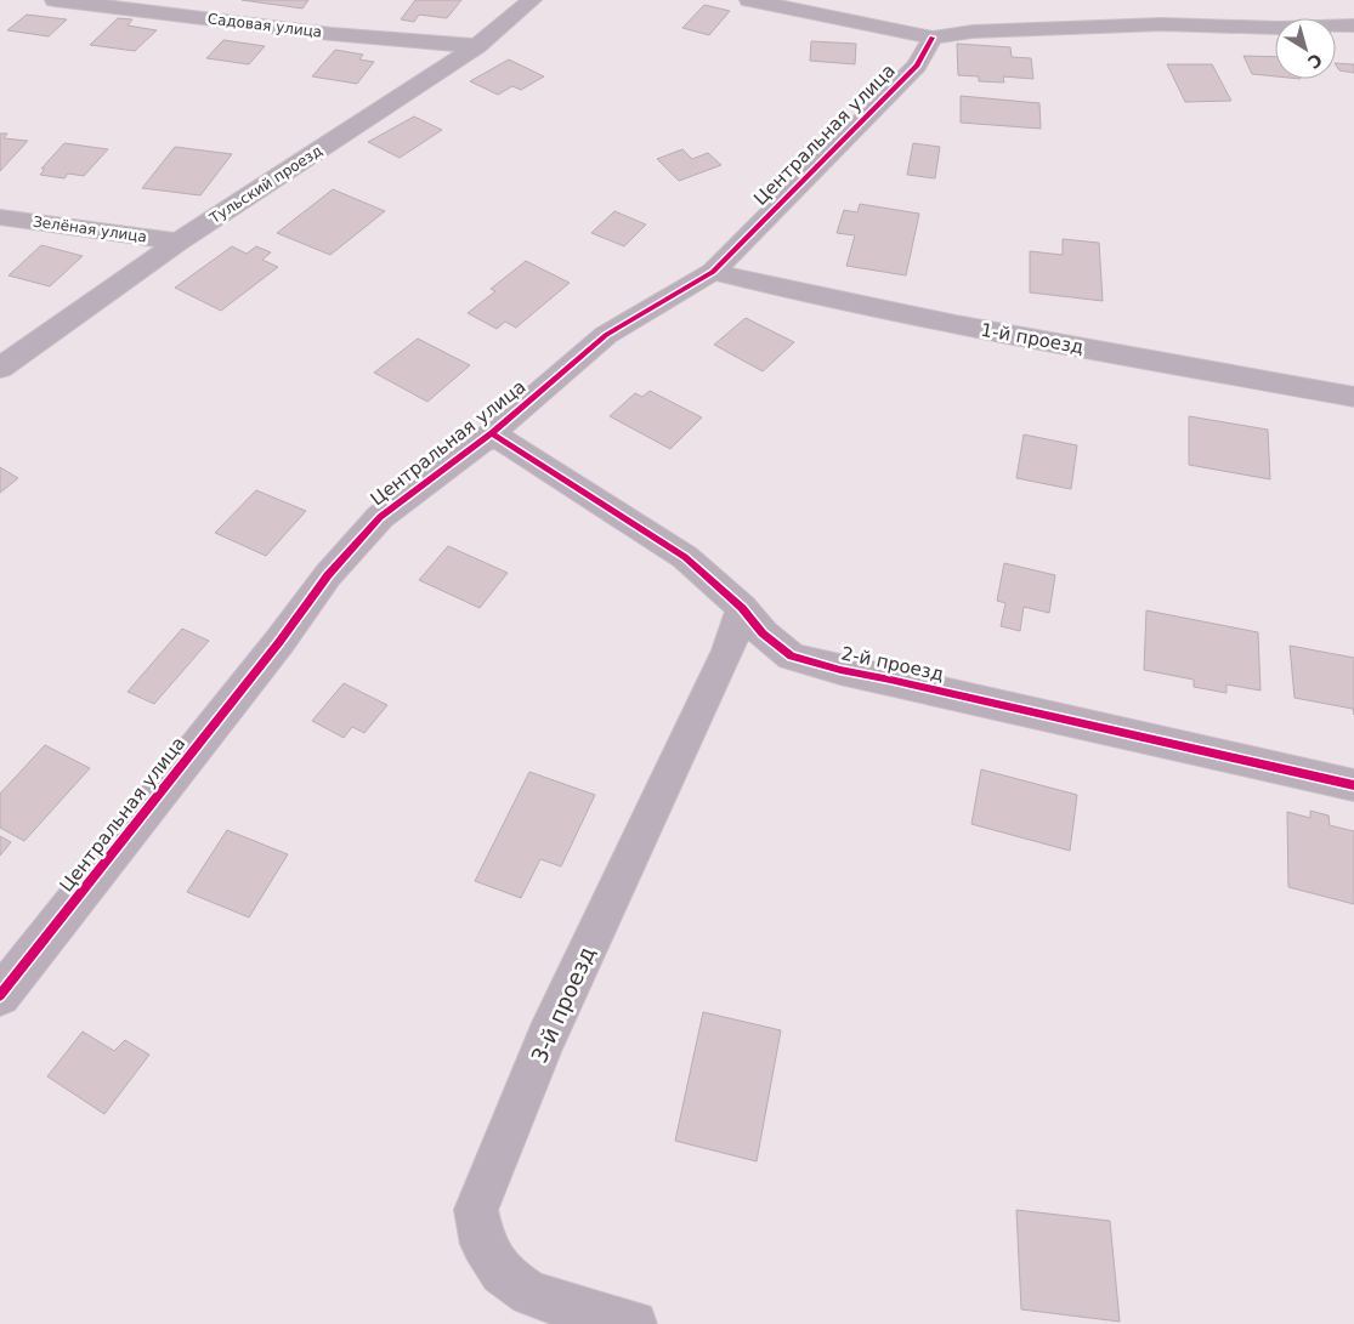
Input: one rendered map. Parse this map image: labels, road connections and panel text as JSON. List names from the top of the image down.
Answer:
{
  "streets": {
    "street": [
      "Садовая улица",
      "Центральная улица",
      "Тульский проезд",
      "Зелёная улица",
      "1-й проезд",
      "2-й проезд",
      "3-й проезд"
    ]
  },
  "crossings": [
    ["Садовая улица", "Тульский проезд"],
    ["Центральная улица", "1-й проезд"],
    ["Центральная улица", "2-й проезд"],
    ["Тульский проезд", "Зелёная улица"],
    ["2-й проезд", "3-й проезд"]
  ],
  "north": "bottom right"
}
